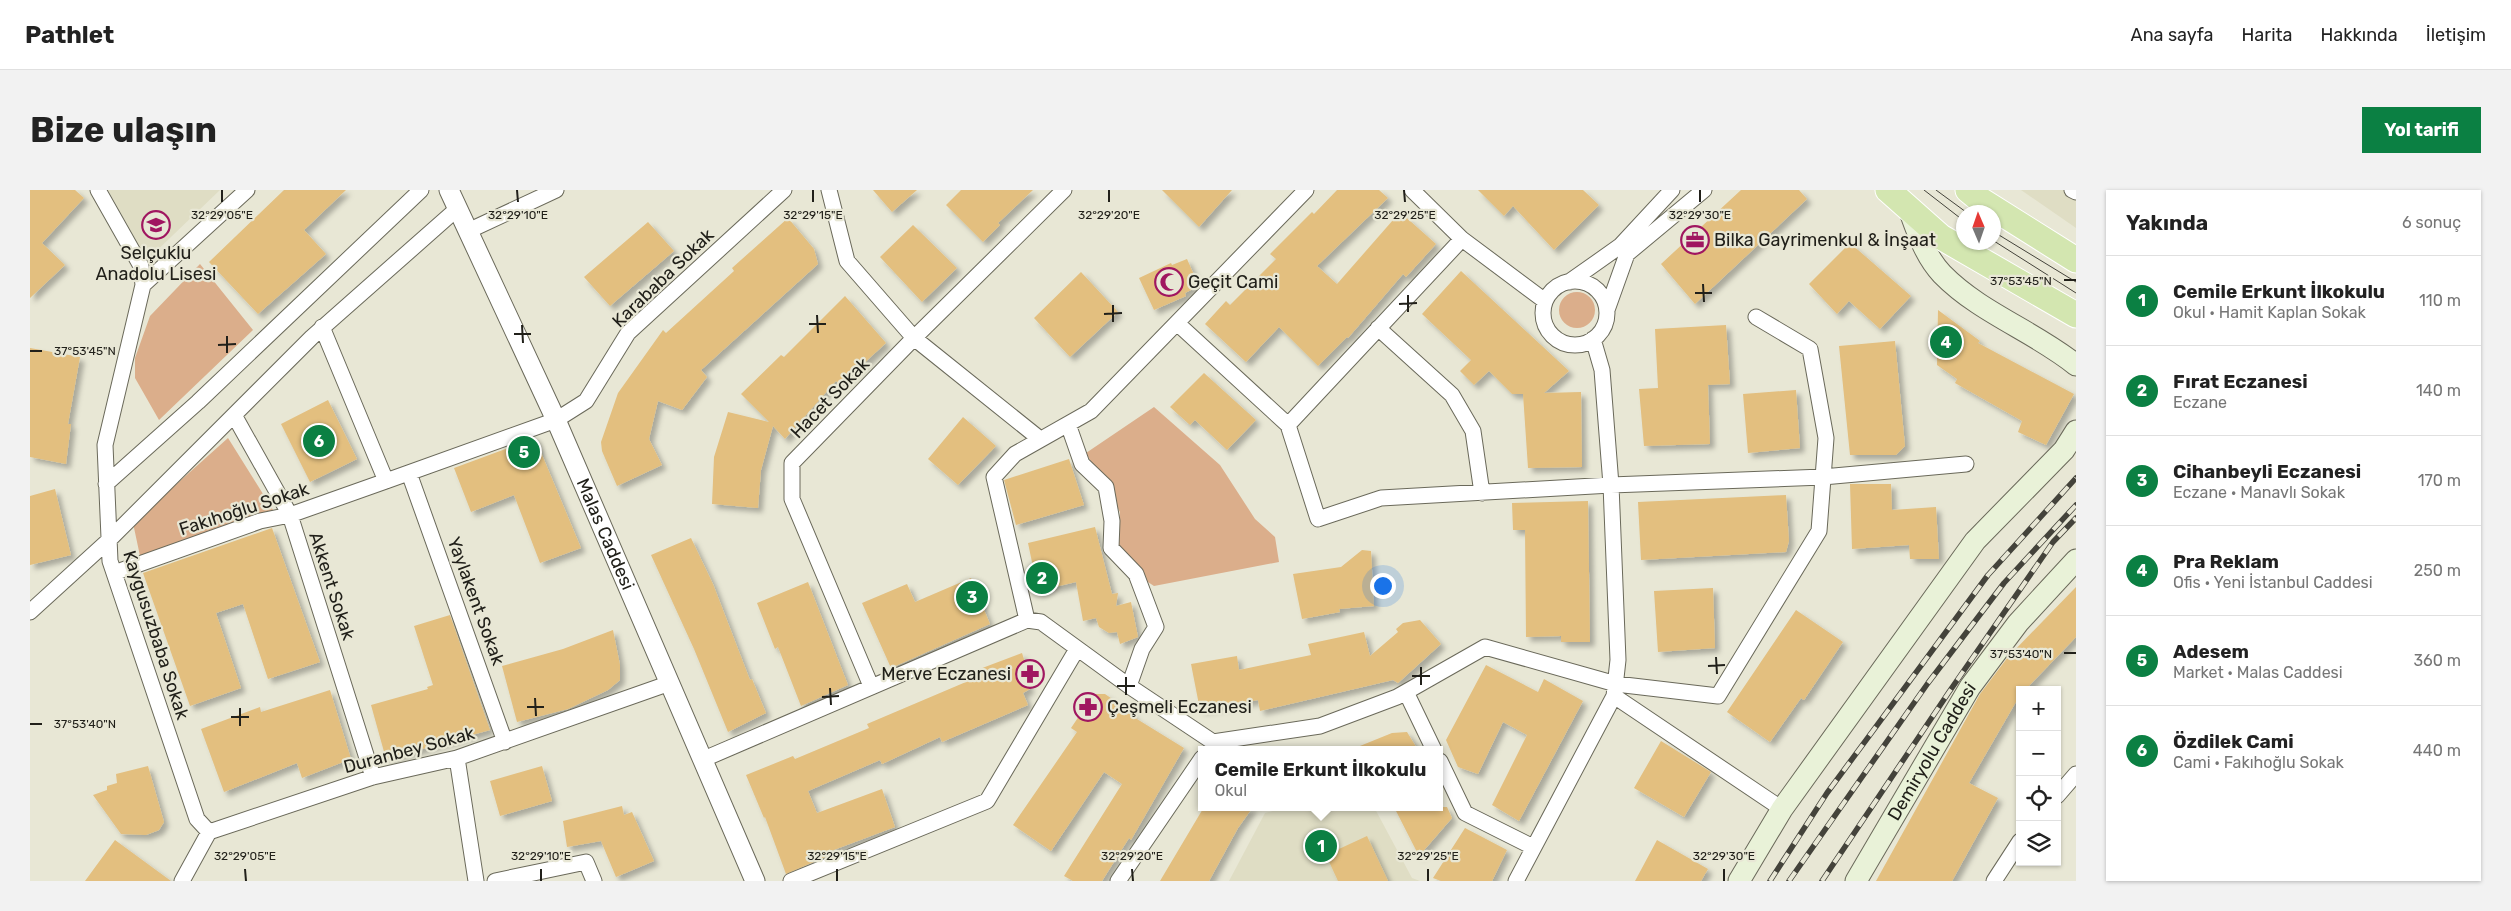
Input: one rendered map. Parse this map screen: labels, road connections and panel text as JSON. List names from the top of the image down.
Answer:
{
  "streets": {
    "main road": ["Demiryolu Caddesi"],
    "street": [
      "Karababa Sokak",
      "Hacet Sokak",
      "Fakıhoğlu Sokak",
      "Malas Caddesi",
      "Akkent Sokak",
      "Yaylakent Sokak",
      "Kaygusuzbaba Sokak",
      "Duranbey Sokak"
    ]
  },
  "crossings": [
    ["Karababa Sokak", "Fakıhoğlu Sokak"],
    ["Karababa Sokak", "Malas Caddesi"],
    ["Karababa Sokak", "Yaylakent Sokak"],
    ["Fakıhoğlu Sokak", "Akkent Sokak"],
    ["Fakıhoğlu Sokak", "Yaylakent Sokak"],
    ["Fakıhoğlu Sokak", "Kaygusuzbaba Sokak"],
    ["Malas Caddesi", "Duranbey Sokak"],
    ["Akkent Sokak", "Duranbey Sokak"],
    ["Yaylakent Sokak", "Duranbey Sokak"],
    ["Kaygusuzbaba Sokak", "Duranbey Sokak"]
  ],
  "places": {
    "school or university": ["Selçuklu Anadolu Lisesi"],
    "office": ["Bilka Gayrimenkul & İnşaat"],
    "mosque": ["Geçit Cami"],
    "pharmacy": ["Merve Eczanesi", "Çeşmeli Eczanesi"]
  },
  "north": "top",
  "page": {
    "header": "Pathlet",
    "nav": [
      "Ana sayfa",
      "Harita",
      "Hakkında",
      "İletişim"
    ],
    "buttons": "Yol tarifi",
    "title": "Bize ulaşın",
    "heading": ["Yakında", "6 sonuç"],
    "list": [
      {
        "mark": "1",
        "name": "Cemile Erkunt İlkokulu",
        "note": "Okul · Hamit Kaplan Sokak",
        "value": "110 m"
      },
      {
        "mark": "2",
        "name": "Fırat Eczanesi",
        "note": "Eczane",
        "value": "140 m"
      },
      {
        "mark": "3",
        "name": "Cihanbeyli Eczanesi",
        "note": "Eczane · Manavlı Sokak",
        "value": "170 m"
      },
      {
        "mark": "4",
        "name": "Pra Reklam",
        "note": "Ofis · Yeni İstanbul Caddesi",
        "value": "250 m"
      },
      {
        "mark": "5",
        "name": "Adesem",
        "note": "Market · Malas Caddesi",
        "value": "360 m"
      },
      {
        "mark": "6",
        "name": "Özdilek Cami",
        "note": "Cami · Fakıhoğlu Sokak",
        "value": "440 m"
      }
    ],
    "pins": [
      "4",
      "6",
      "5",
      "2",
      "3",
      "1"
    ],
    "map_buttons": ["+", "−"],
    "popup": ["Cemile Erkunt İlkokulu", "Okul"]
  },
  "coordinates": [
    "32°29'05\"E",
    "32°29'10\"E",
    "32°29'15\"E",
    "32°29'20\"E",
    "32°29'25\"E",
    "32°29'30\"E",
    "37°53'45\"N",
    "37°53'40\"N"
  ]
}
